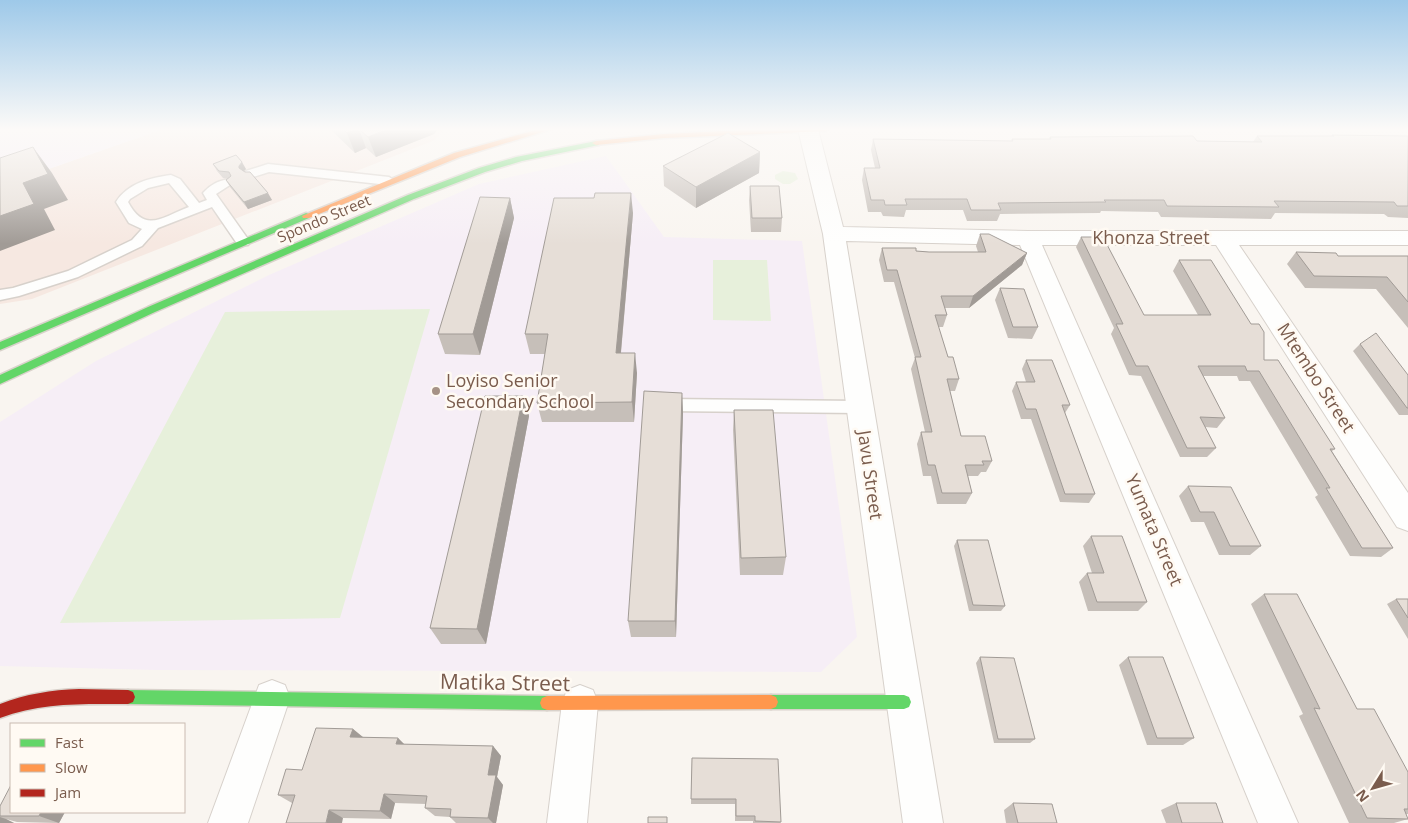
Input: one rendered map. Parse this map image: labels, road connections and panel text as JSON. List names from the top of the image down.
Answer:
{
  "streets": {
    "main road": ["Spondo Street", "Matika Street"],
    "street": [
      "Khonza Street",
      "Mtembo Street",
      "Javu Street",
      "Yumata Street"
    ]
  },
  "crossings": [
    ["Khonza Street", "Mtembo Street"],
    ["Khonza Street", "Javu Street"],
    ["Khonza Street", "Yumata Street"],
    ["Javu Street", "Matika Street"]
  ],
  "places": ["Loyiso Senior Secondary School"],
  "legend": ["Fast", "Slow", "Jam"],
  "north": "bottom left"
}
